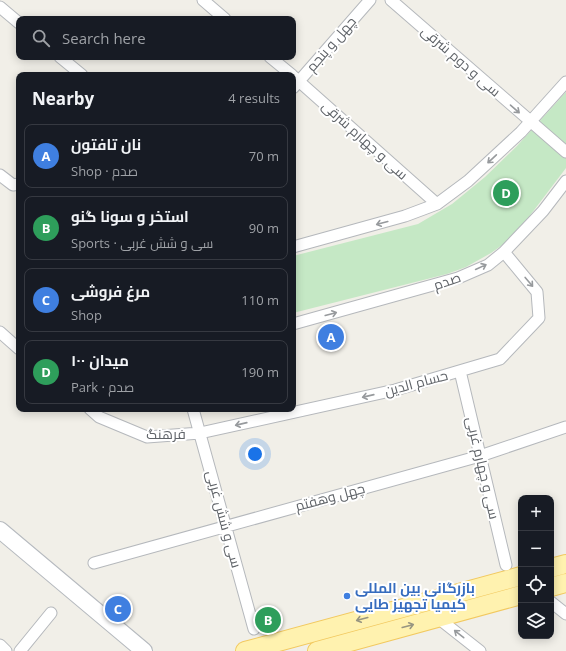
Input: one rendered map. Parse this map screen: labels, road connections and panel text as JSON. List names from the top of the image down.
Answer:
{
  "streets": {
    "street": [
      "چهل و پنجم",
      "سی و دوم شرقی",
      "سی و چهارم شرقی",
      "صدم",
      "حسام الدین",
      "فرهنگ",
      "سی و چهارم غربی",
      "چهل وهفتم",
      "سی و شش غربی"
    ]
  },
  "crossings": [
    ["صدم", "حسام الدین"],
    ["حسام الدین", "فرهنگ"],
    ["حسام الدین", "سی و چهارم غربی"],
    ["حسام الدین", "سی و شش غربی"],
    ["فرهنگ", "سی و شش غربی"],
    ["سی و چهارم غربی", "چهل وهفتم"],
    ["چهل وهفتم", "سی و شش غربی"]
  ],
  "one_way": ["سی و دوم شرقی"],
  "places": ["بازرگانی بین المللی کیمیا تجهیز طایی"],
  "page": {
    "search": "Search here",
    "heading": ["Nearby", "4 results"],
    "list": [
      {
        "mark": "A",
        "name": "نان تافتون",
        "note": "Shop · صدم",
        "value": "70 m"
      },
      {
        "mark": "B",
        "name": "استخر و سونا گنو",
        "note": "Sports · سی و شش غربی",
        "value": "90 m"
      },
      {
        "mark": "C",
        "name": "مرغ فروشی",
        "note": "Shop",
        "value": "110 m"
      },
      {
        "mark": "D",
        "name": "میدان ۱۰۰",
        "note": "Park · صدم",
        "value": "190 m"
      }
    ],
    "pins": [
      "D",
      "A",
      "C",
      "B"
    ],
    "map_buttons": ["+", "−"]
  }
}
